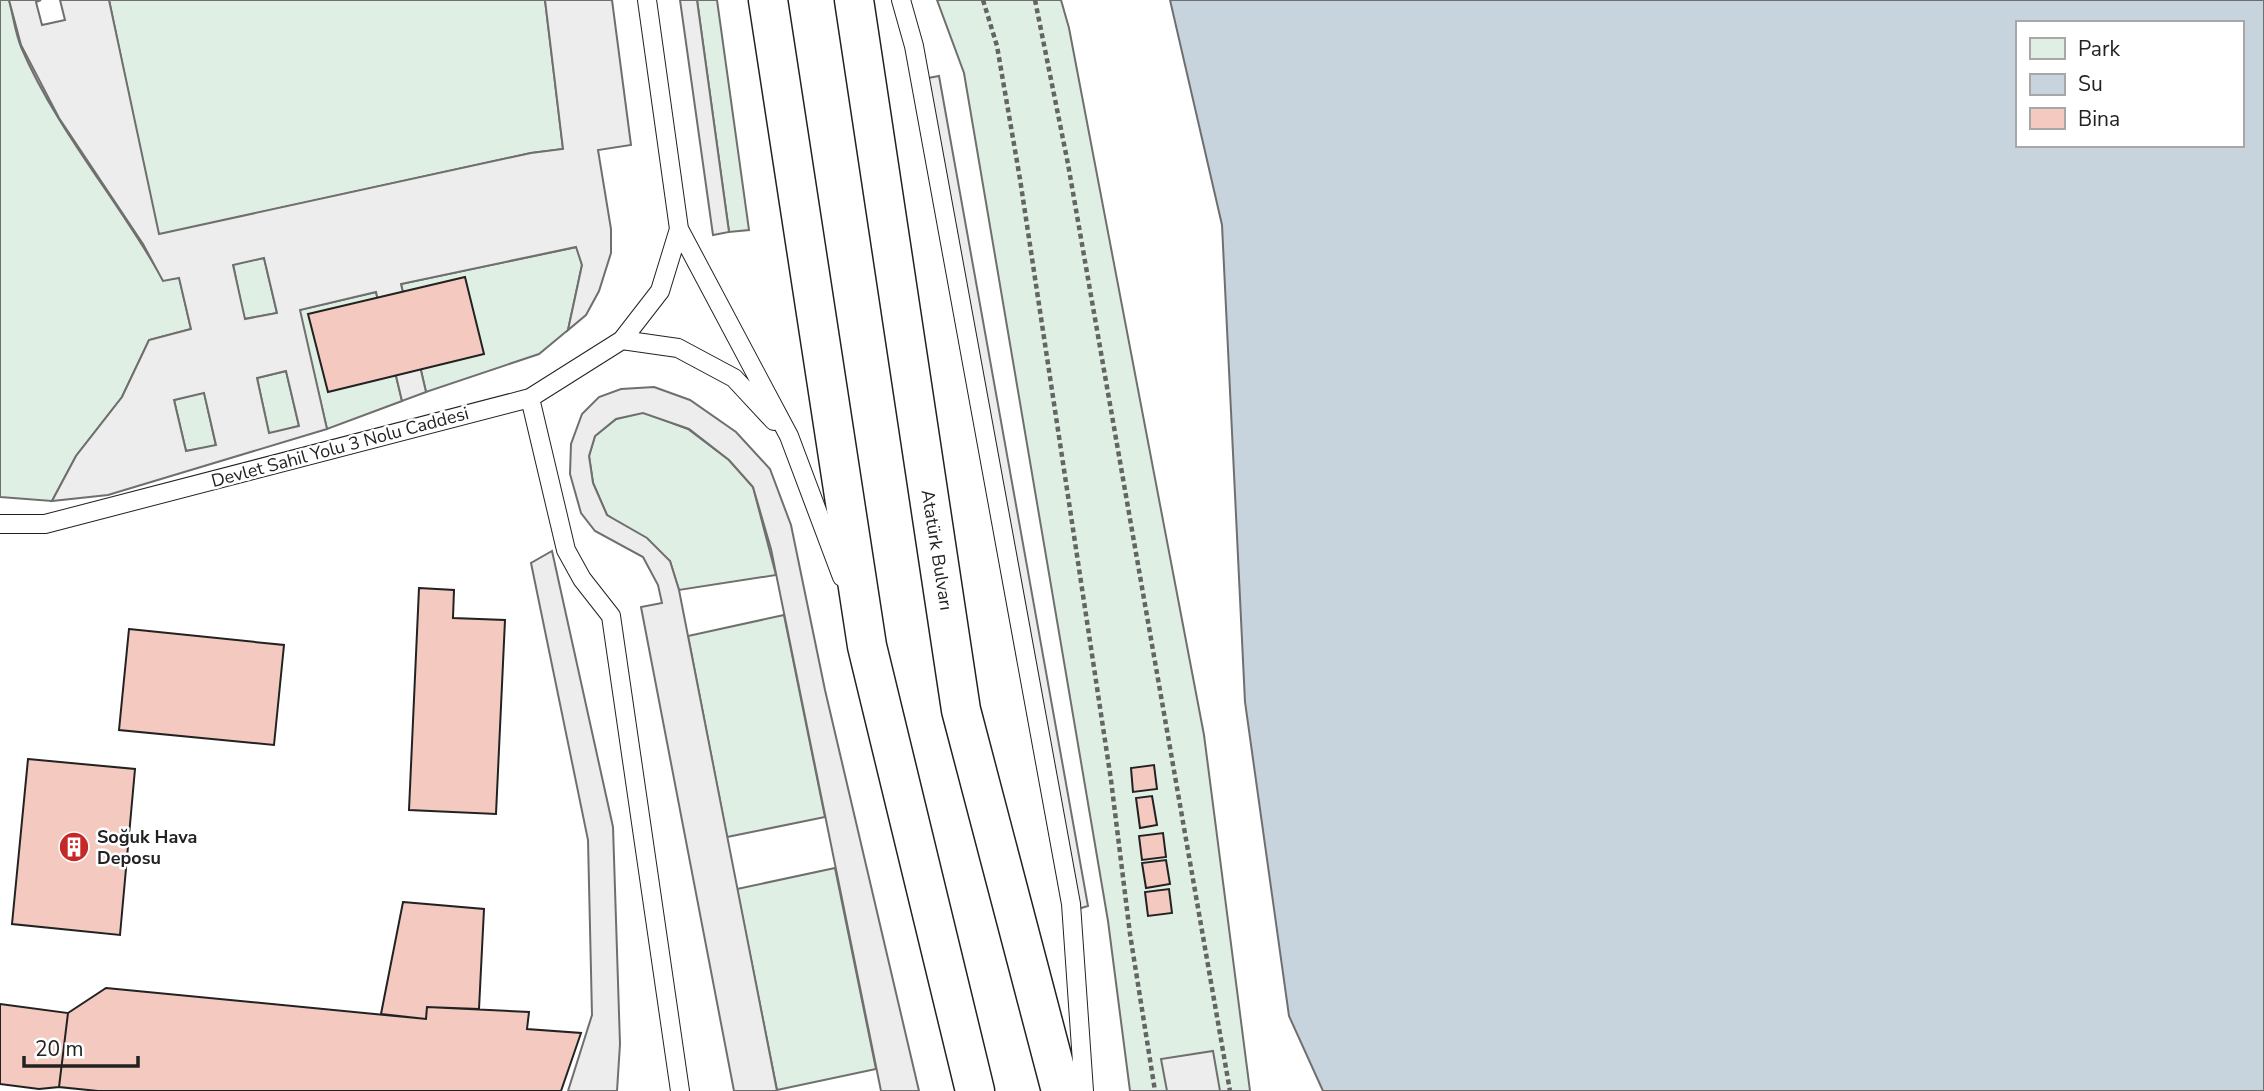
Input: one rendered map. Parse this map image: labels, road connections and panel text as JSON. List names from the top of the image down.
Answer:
{
  "streets": {
    "highway": ["Atatürk Bulvarı"],
    "lane": ["Devlet Sahil Yolu 3 Nolu Caddesi"]
  },
  "places": {
    "building": ["Soğuk Hava Deposu"]
  },
  "legend": ["Park", "Su", "Bina"],
  "scale_bar": "20 m"
}
